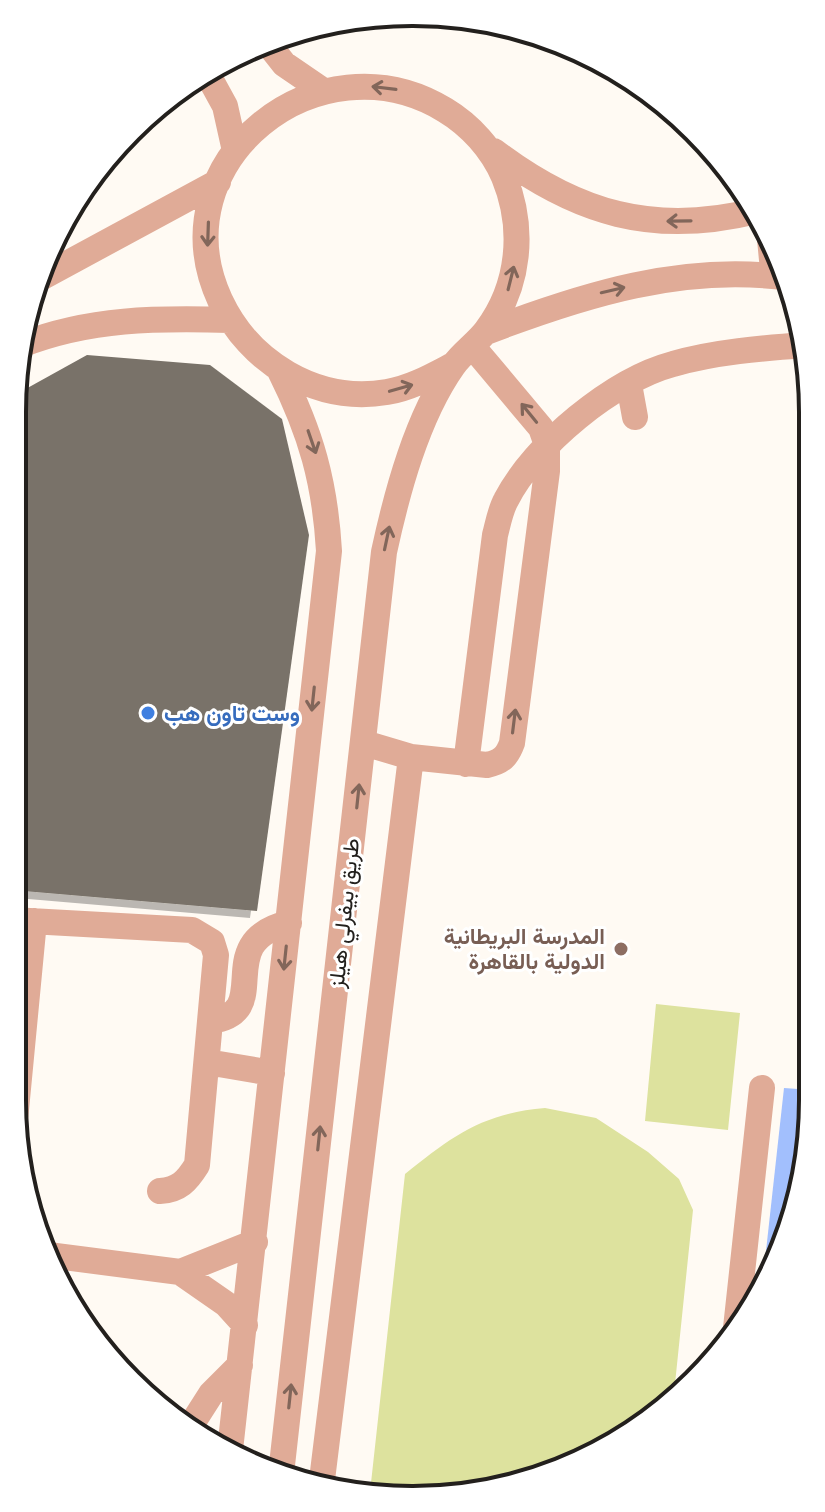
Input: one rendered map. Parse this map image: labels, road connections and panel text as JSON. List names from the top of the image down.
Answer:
{
  "streets": {
    "street": ["طريق بيفرلي هيلز"]
  },
  "places": ["وست تاون هب", "المدرسة البريطانية الدولية بالقاهرة"]
}
